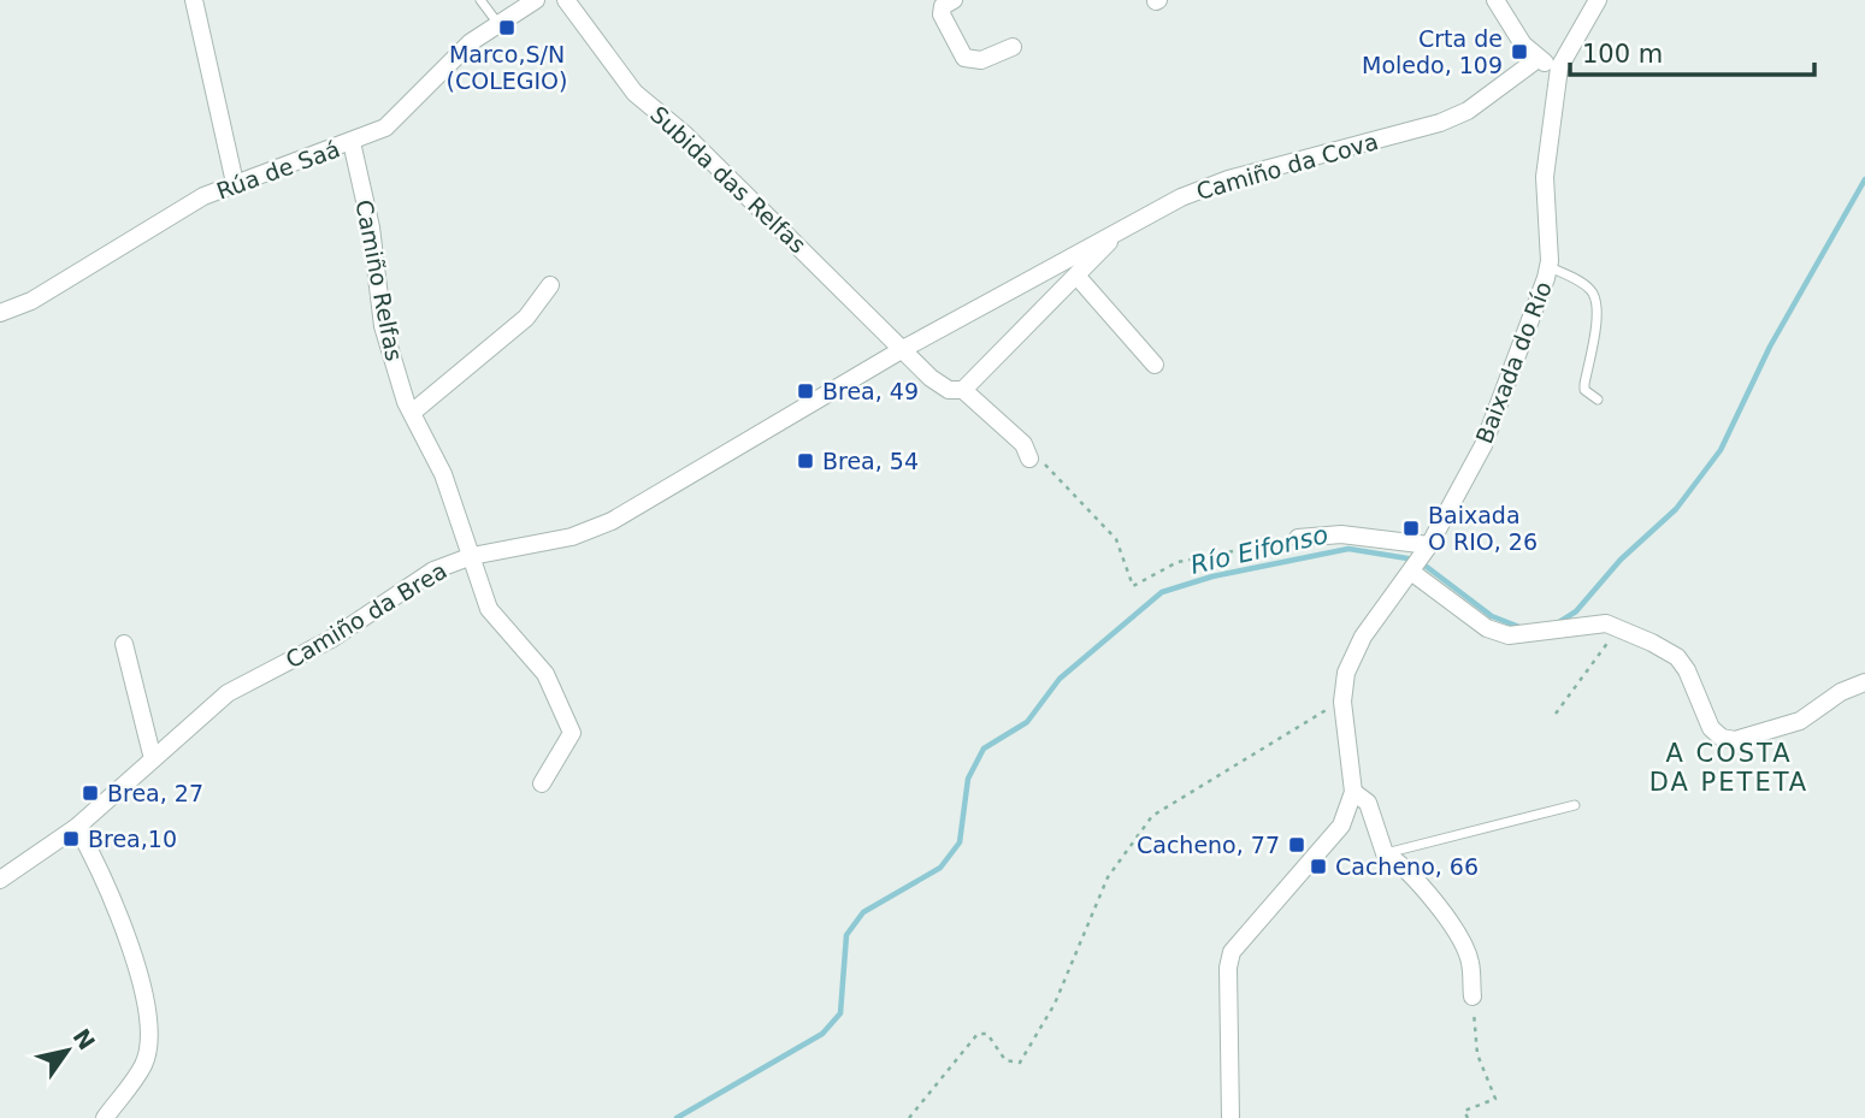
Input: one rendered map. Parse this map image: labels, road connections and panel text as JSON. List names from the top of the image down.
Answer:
{
  "streets": {
    "street": [
      "Camiño da Cova",
      "Rúa de Saá",
      "Subida das Relfas",
      "Camiño Relfas",
      "Baixada do Río",
      "Camiño da Brea"
    ]
  },
  "crossings": [
    ["Camiño da Cova", "Subida das Relfas"],
    ["Camiño da Cova", "Camiño da Brea"],
    ["Rúa de Saá", "Camiño Relfas"],
    ["Subida das Relfas", "Camiño da Brea"],
    ["Camiño Relfas", "Camiño da Brea"]
  ],
  "districts": ["A COSTA DA PETETA"],
  "water": ["Río Eifonso"],
  "places": {
    "transit": [
      "Marco,S/N (COLEGIO)",
      "Crta de Moledo, 109",
      "Brea, 49",
      "Brea, 54",
      "Baixada O RIO, 26",
      "Brea, 27",
      "Brea,10",
      "Cacheno, 77",
      "Cacheno, 66"
    ]
  },
  "scale_bar": "100 m",
  "north": "top right"
}
